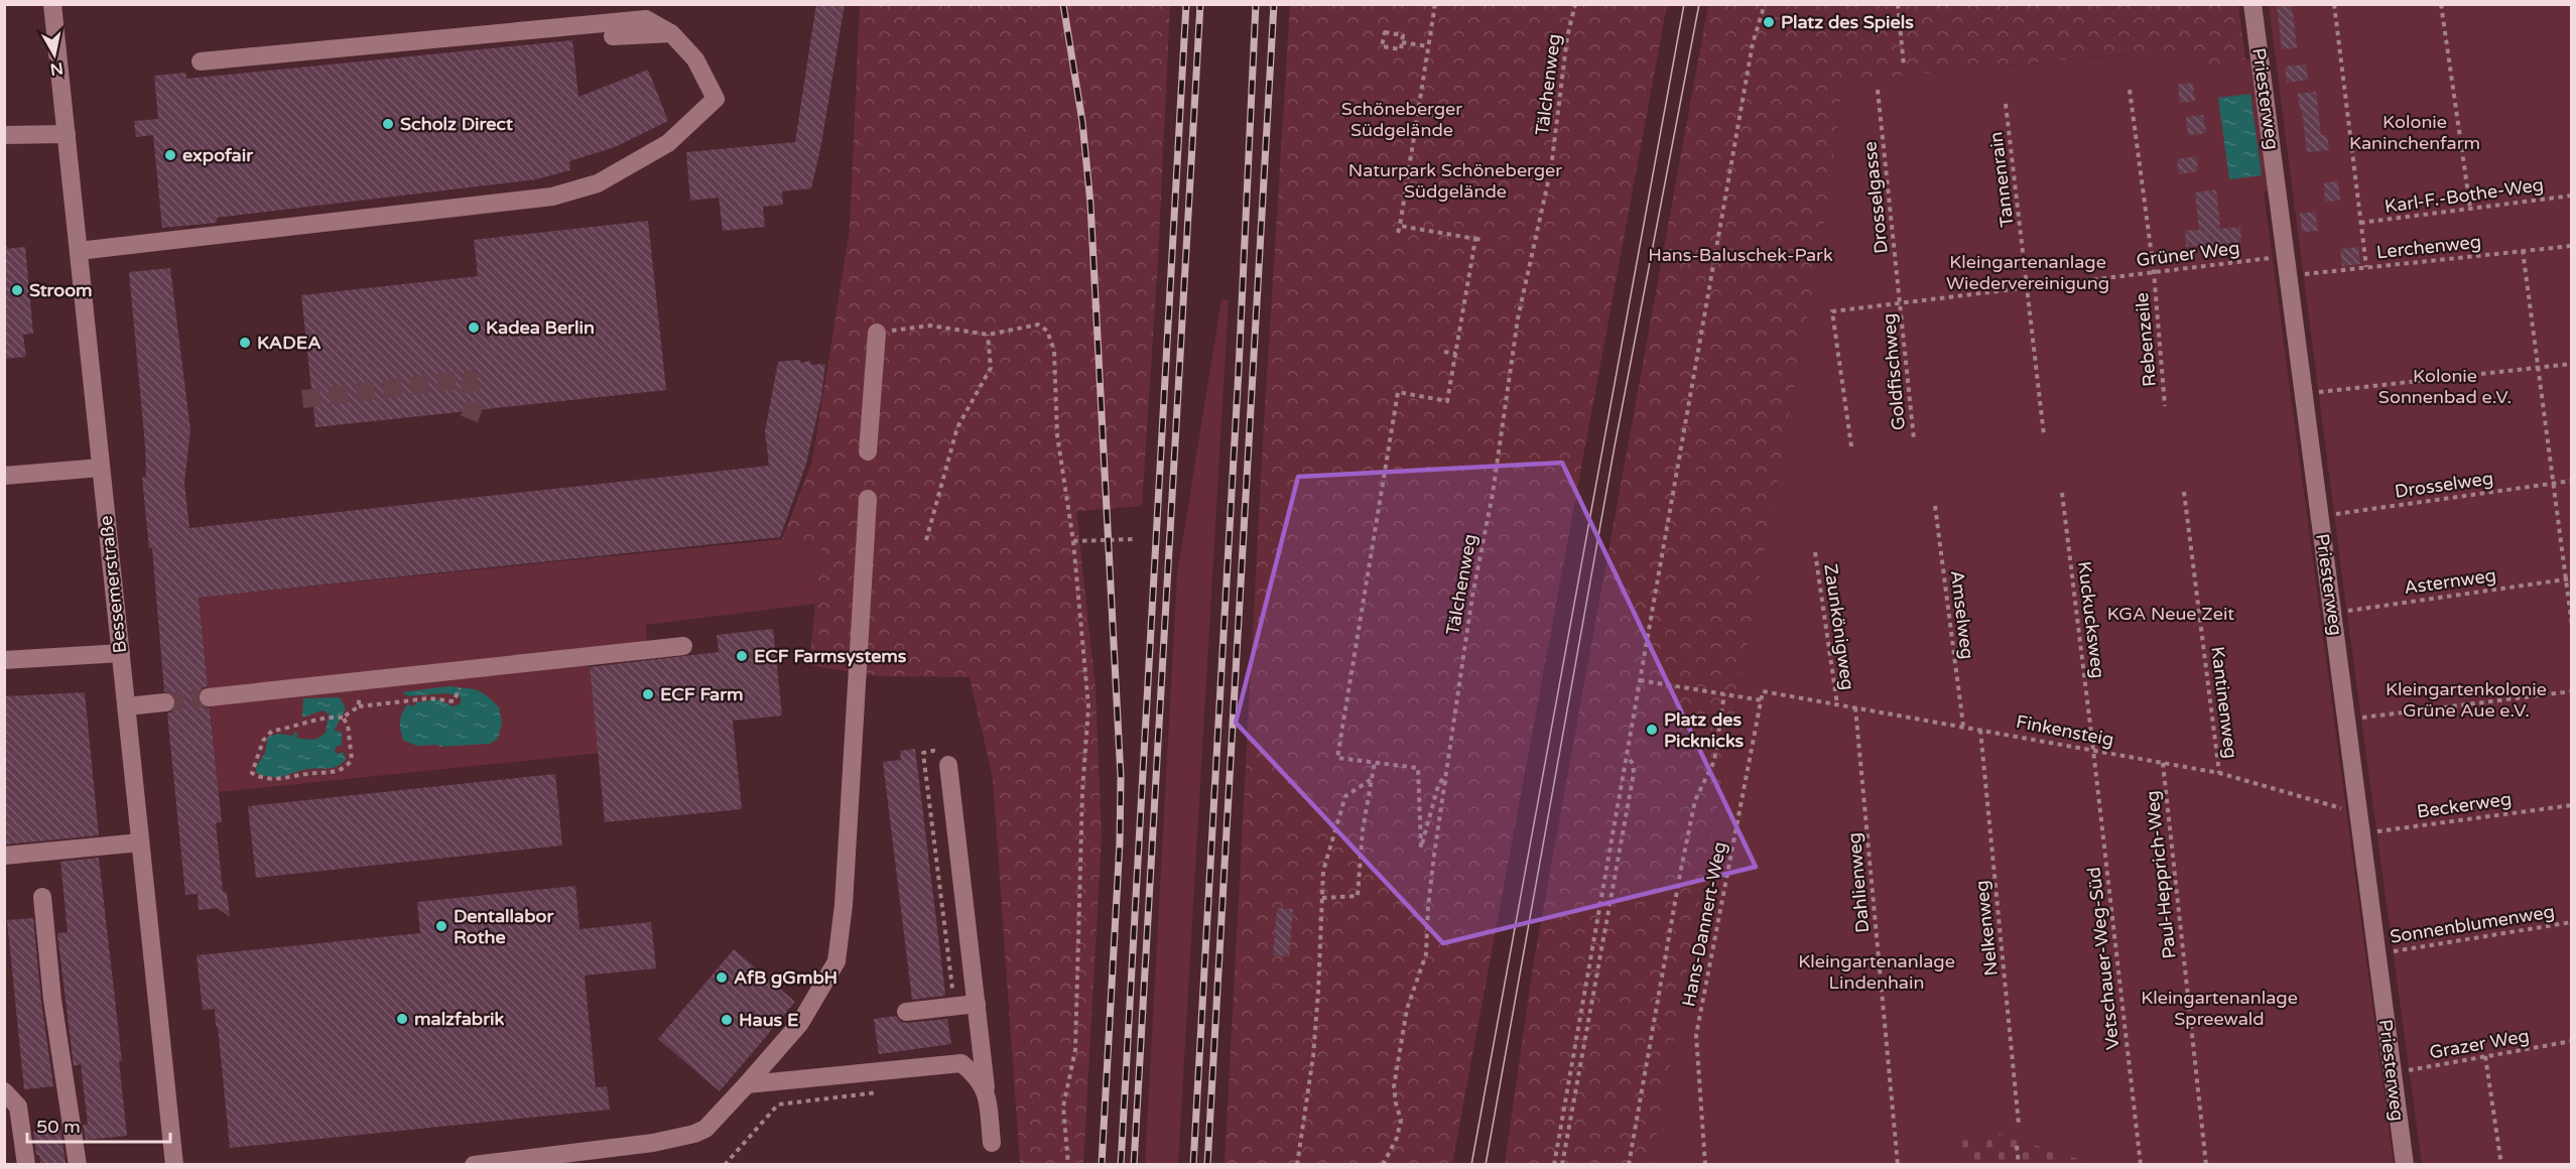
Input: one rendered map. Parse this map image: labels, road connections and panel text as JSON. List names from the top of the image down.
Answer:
{
  "streets": {
    "street": ["Priesterweg", "Bessemerstraße"],
    "path": [
      "Tälchenweg",
      "Tannenrain",
      "Karl-F.-Bothe-Weg",
      "Drosselgasse",
      "Lerchenweg",
      "Grüner Weg",
      "Rebenzeile",
      "Goldfischweg",
      "Drosselweg",
      "Asternweg",
      "Amselweg",
      "Kuckucksweg",
      "Zaunkönigweg",
      "Kantinenweg",
      "Finkensteig",
      "Beckerweg",
      "Paul-Hepprich-Weg",
      "Dahlienweg",
      "Hans-Dannert-Weg",
      "Sonnenblumenweg",
      "Nelkenweg",
      "Vetschauer-Weg-Süd",
      "Grazer Weg"
    ]
  },
  "crossings": [
    ["Priesterweg", "Lerchenweg"],
    ["Priesterweg", "Grüner Weg"],
    ["Priesterweg", "Drosselweg"],
    ["Priesterweg", "Asternweg"],
    ["Priesterweg", "Finkensteig"],
    ["Priesterweg", "Beckerweg"],
    ["Priesterweg", "Sonnenblumenweg"],
    ["Priesterweg", "Grazer Weg"],
    ["Tannenrain", "Grüner Weg"],
    ["Drosselgasse", "Grüner Weg"],
    ["Drosselgasse", "Goldfischweg"],
    ["Grüner Weg", "Rebenzeile"],
    ["Grüner Weg", "Goldfischweg"],
    ["Amselweg", "Finkensteig"],
    ["Kuckucksweg", "Finkensteig"],
    ["Kuckucksweg", "Vetschauer-Weg-Süd"],
    ["Zaunkönigweg", "Finkensteig"],
    ["Kantinenweg", "Finkensteig"],
    ["Finkensteig", "Paul-Hepprich-Weg"],
    ["Finkensteig", "Dahlienweg"],
    ["Finkensteig", "Hans-Dannert-Weg"],
    ["Finkensteig", "Nelkenweg"],
    ["Finkensteig", "Vetschauer-Weg-Süd"]
  ],
  "parks": [
    "Schöneberger Südgelände",
    "Kolonie Kaninchenfarm",
    "Naturpark Schöneberger Südgelände",
    "Hans-Baluschek-Park",
    "Kleingartenanlage Wiedervereinigung",
    "Kolonie Sonnenbad e.V.",
    "KGA Neue Zeit",
    "Kleingartenkolonie Grüne Aue e.V.",
    "Kleingartenanlage Lindenhain",
    "Kleingartenanlage Spreewald"
  ],
  "places": [
    "Platz des Spiels",
    "Scholz Direct",
    "expofair",
    "Stroom",
    "Kadea Berlin",
    "KADEA",
    "ECF Farmsystems",
    "ECF Farm",
    "Platz des Picknicks",
    "Dentallabor Rothe",
    "AfB gGmbH",
    "malzfabrik",
    "Haus E"
  ],
  "scale_bar": "50 m",
  "north": "bottom"
}
